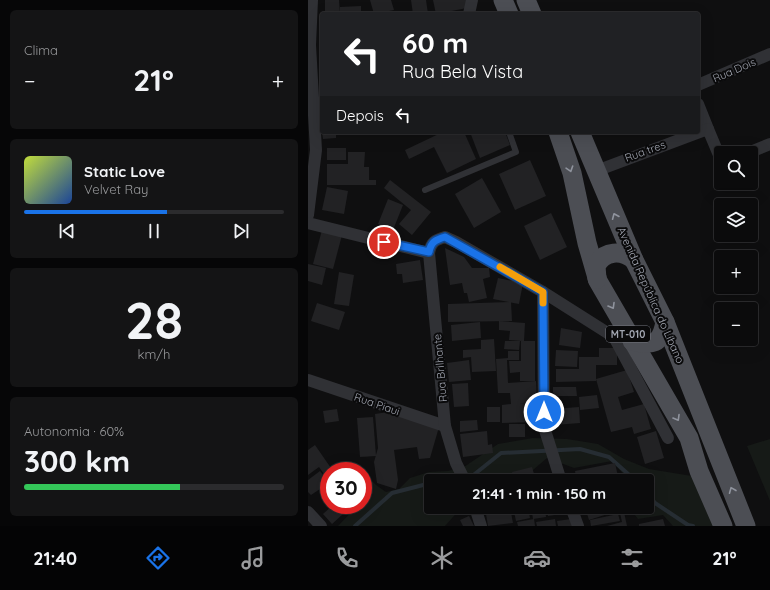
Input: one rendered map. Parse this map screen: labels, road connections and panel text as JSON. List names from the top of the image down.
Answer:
{
  "streets": {
    "main road": ["Avenida República do Líbano", "MT-010"],
    "street": [
      "Rua Dois",
      "Rua tres",
      "Rua Brilhante",
      "Rua Piaui"
    ]
  },
  "crossings": [
    ["Rua tres", "Avenida República do Líbano"],
    ["Rua Brilhante", "Rua Piaui"]
  ],
  "page": {
    "tile": [
      "Clima",
      ["28", "km/h"],
      ["Autonomia · 60%", "300 km"]
    ],
    "turn": ["60 m", "Rua Bela Vista"],
    "heat": ["−", "21°", "+"],
    "then": "Depois",
    "map_buttons": ["+", "−"],
    "song": ["Static Love", "Velvet Ray"],
    "limit": "30",
    "trip": "21:41 · 1 min · 150 m",
    "tabs": ["21:40", "21°"]
  }
}
